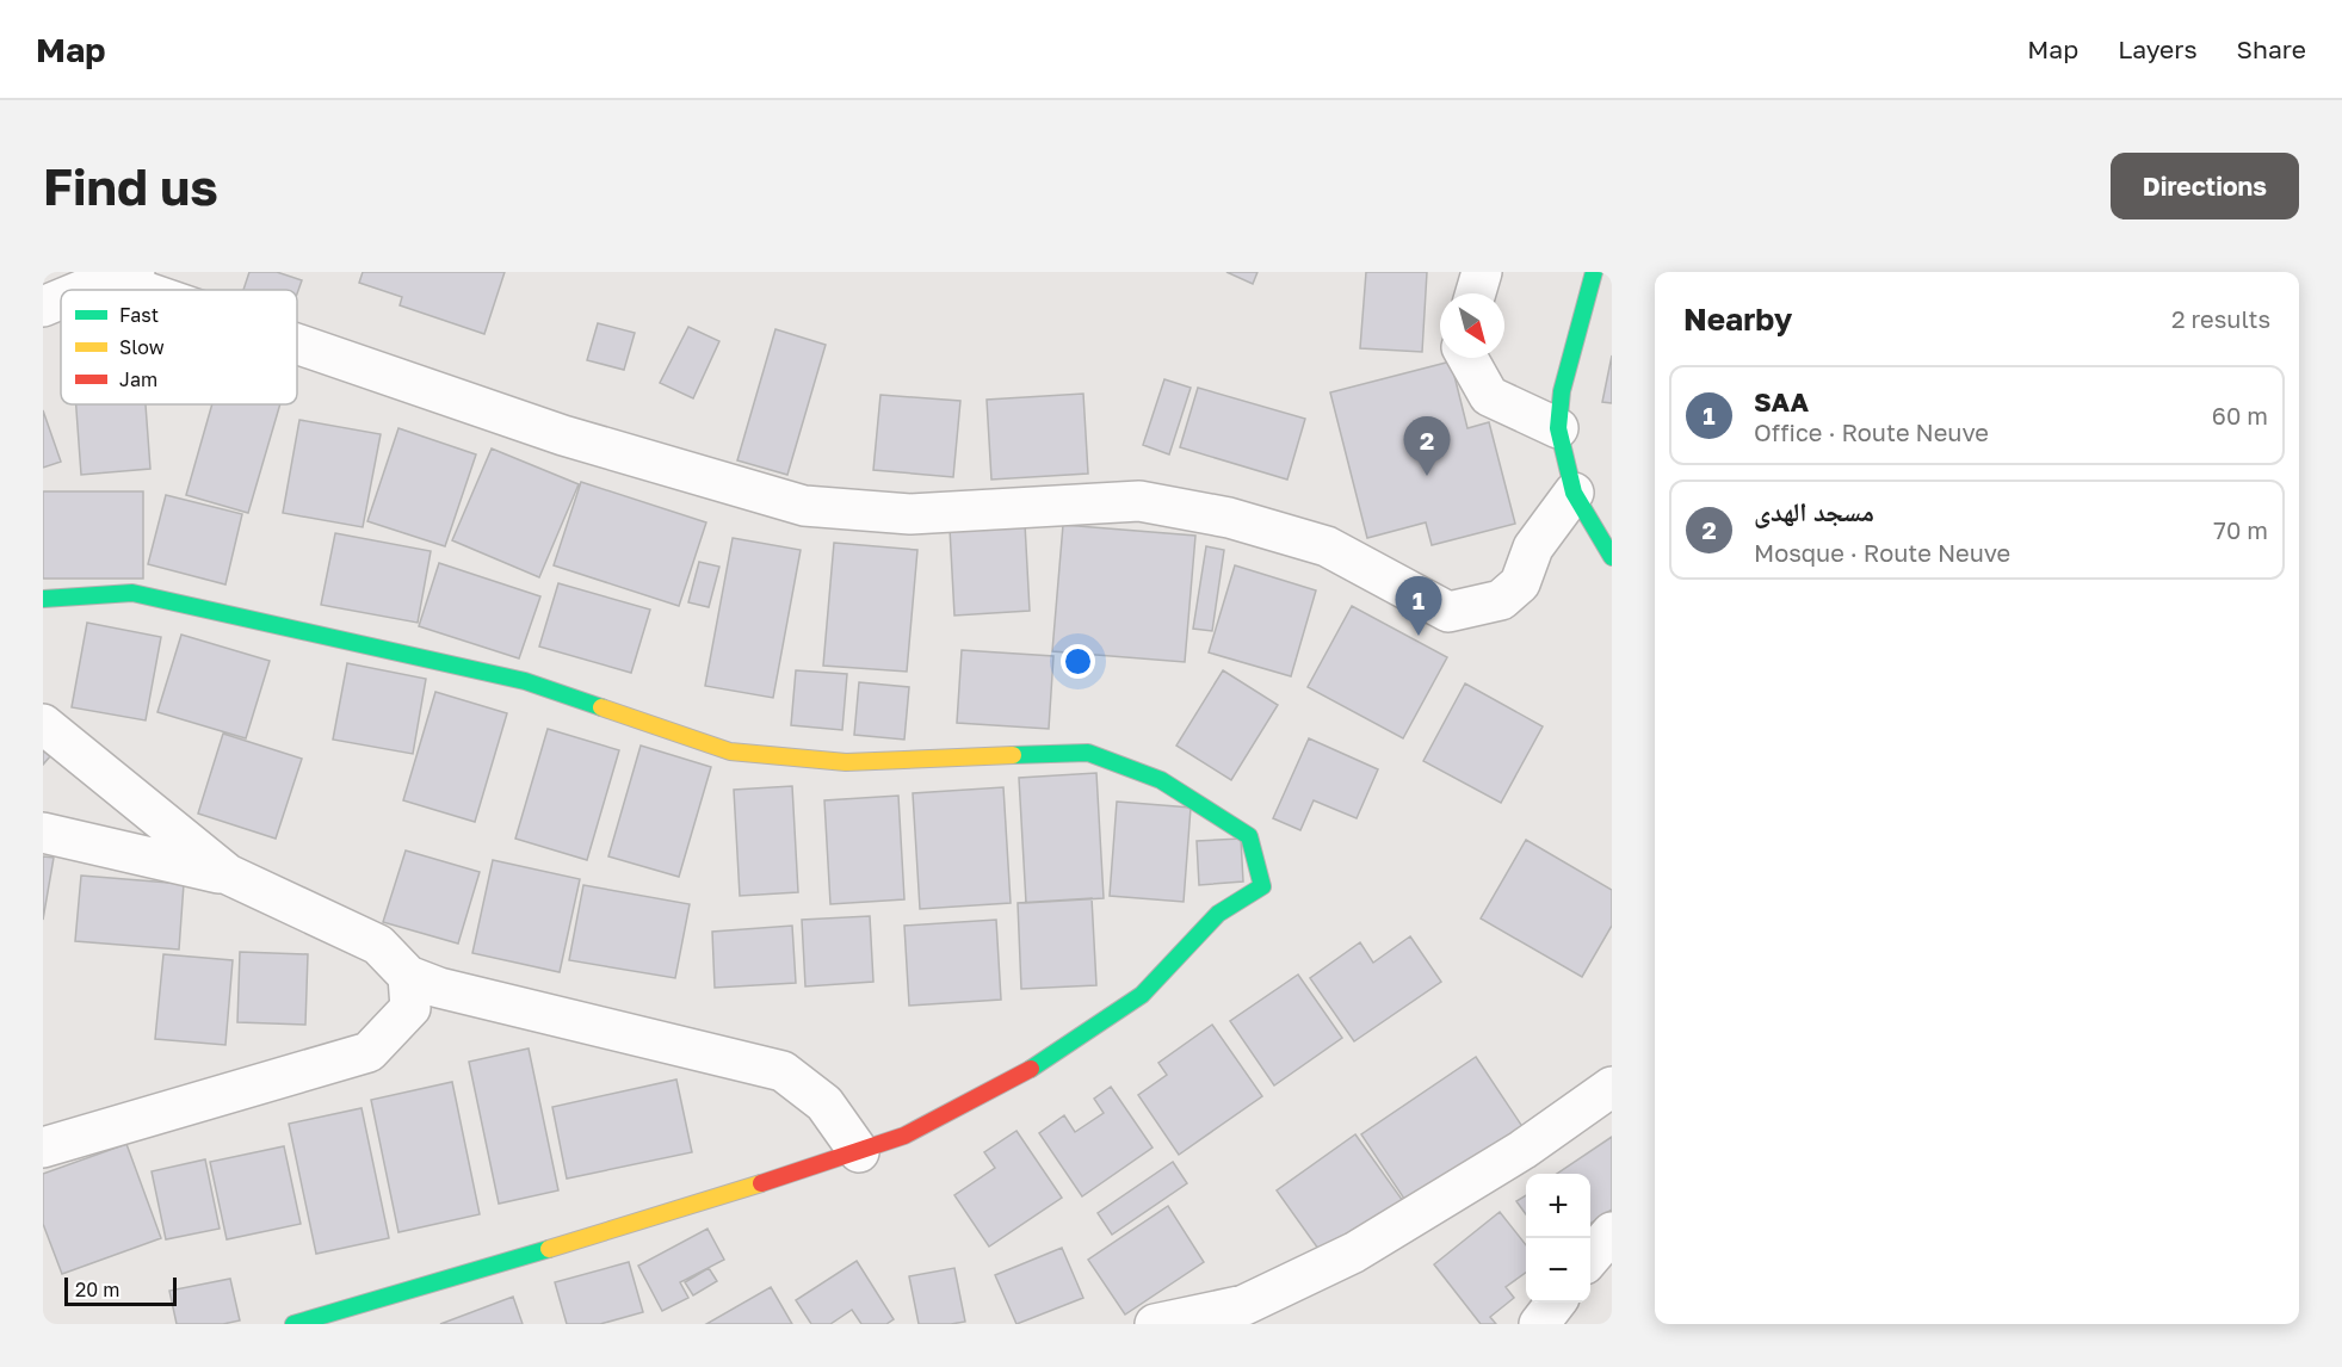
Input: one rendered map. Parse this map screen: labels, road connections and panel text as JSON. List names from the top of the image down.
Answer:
{
  "legend": ["Fast", "Slow", "Jam"],
  "scale_bar": "20 m",
  "north": "bottom right",
  "page": {
    "header": "Map",
    "nav": ["Map", "Layers", "Share"],
    "buttons": "Directions",
    "title": "Find us",
    "heading": ["Nearby", "2 results"],
    "list": [
      {
        "mark": "1",
        "name": "SAA",
        "note": "Office · Route Neuve",
        "value": "60 m"
      },
      {
        "mark": "2",
        "name": "مسجد الهدى",
        "note": "Mosque · Route Neuve",
        "value": "70 m"
      }
    ],
    "pins": ["2", "1"],
    "map_buttons": ["+", "−"],
    "scale": "20 m"
  }
}
